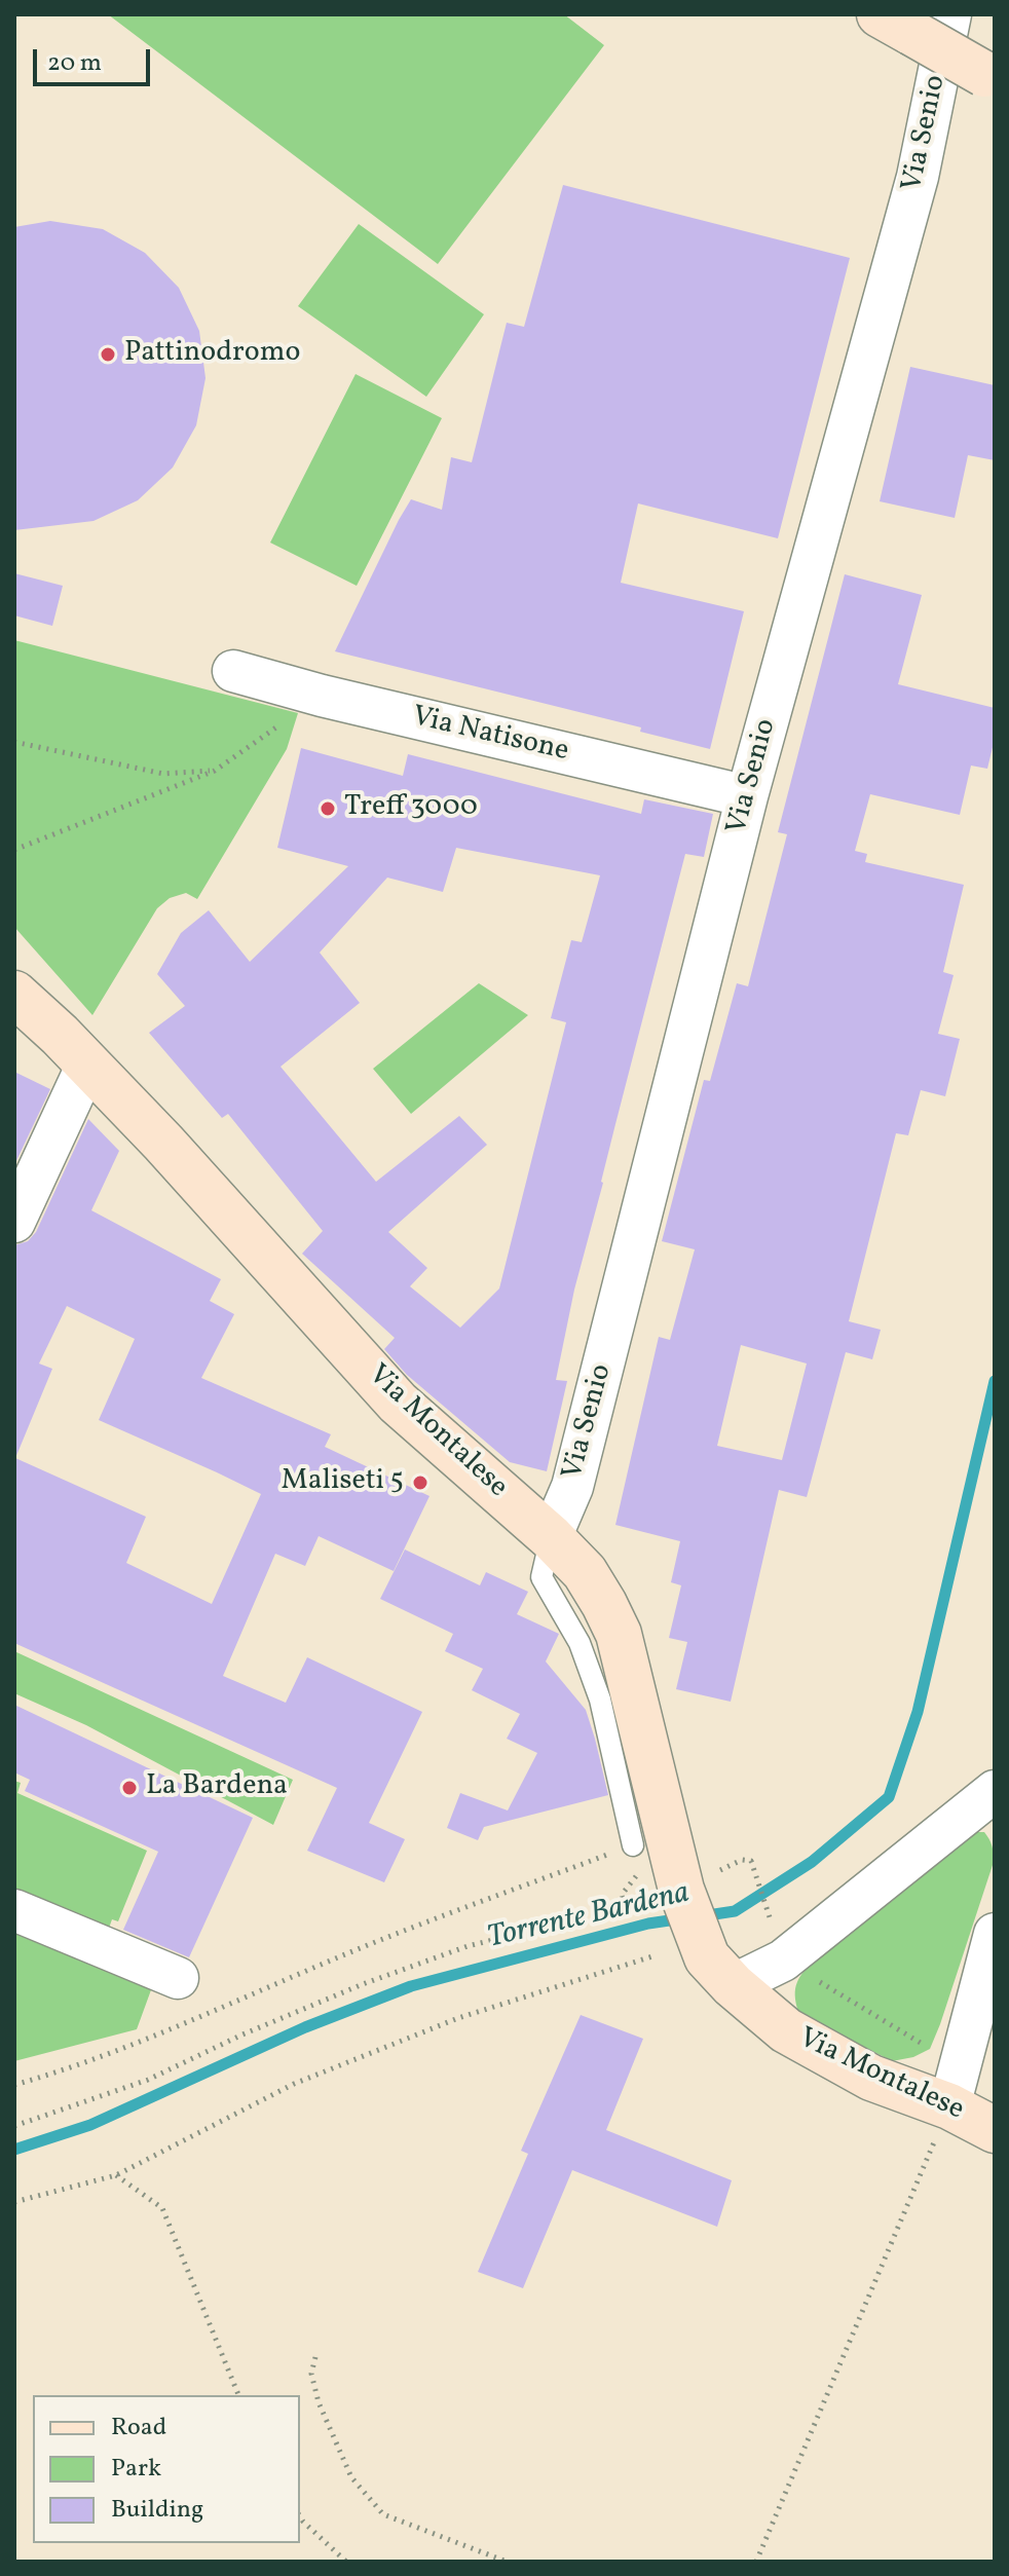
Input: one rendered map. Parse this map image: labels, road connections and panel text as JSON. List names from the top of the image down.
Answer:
{
  "streets": {
    "street": ["Via Senio", "Via Natisone", "Via Montalese"]
  },
  "crossings": [
    ["Via Senio", "Via Natisone"],
    ["Via Senio", "Via Montalese"]
  ],
  "water": ["Torrente Bardena"],
  "places": [
    "Pattinodromo",
    "Treff 3000",
    "Maliseti 5",
    "La Bardena"
  ],
  "legend": ["Road", "Park", "Building"],
  "scale_bar": "20 m"
}
